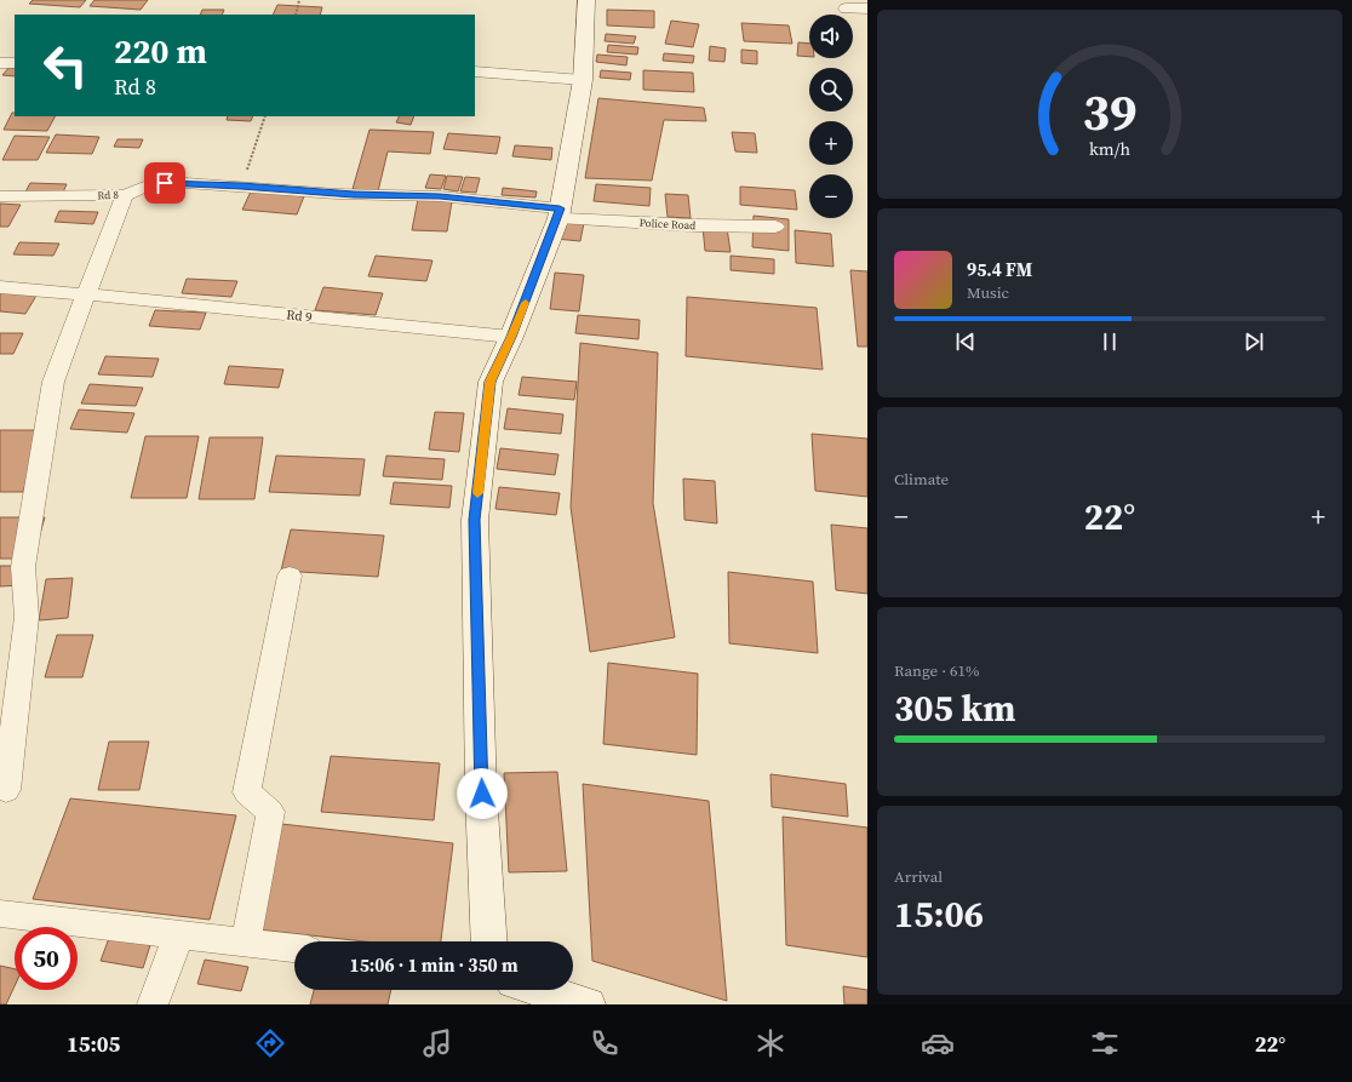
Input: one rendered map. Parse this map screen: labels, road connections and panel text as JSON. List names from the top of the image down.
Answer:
{
  "streets": {
    "street": ["Rd 8", "Police Road", "Rd 9"]
  },
  "crossings": [
    ["Rd 8", "Police Road"]
  ],
  "page": {
    "map_buttons": ["+", "−"],
    "turn": ["220 m", "Rd 8"],
    "song": ["95.4 FM", "Music"],
    "tile": [
      "Climate",
      ["Range · 61%", "305 km"],
      ["Arrival", "15:06"]
    ],
    "heat": ["−", "22°", "+"],
    "limit": "50",
    "trip": "15:06 · 1 min · 350 m",
    "tabs": ["15:05", "22°"],
    "gauge": ["39", "km/h"]
  }
}
